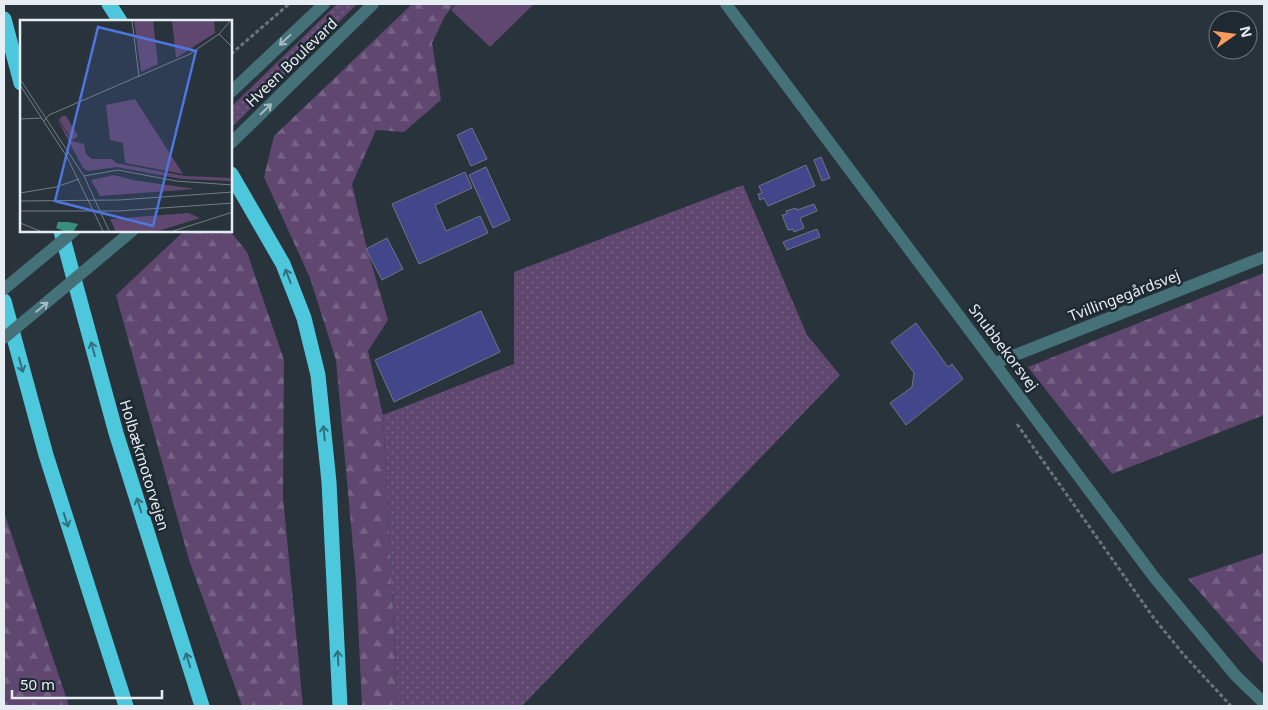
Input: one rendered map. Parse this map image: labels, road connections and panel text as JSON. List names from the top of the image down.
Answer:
{
  "streets": {
    "highway": ["Holbækmotorvejen"],
    "street": ["Hveen Boulevard", "Tvillingegårdsvej", "Snubbekorsvej"]
  },
  "crossings": [
    ["Tvillingegårdsvej", "Snubbekorsvej"]
  ],
  "scale_bar": "50 m",
  "north": "right"
}
